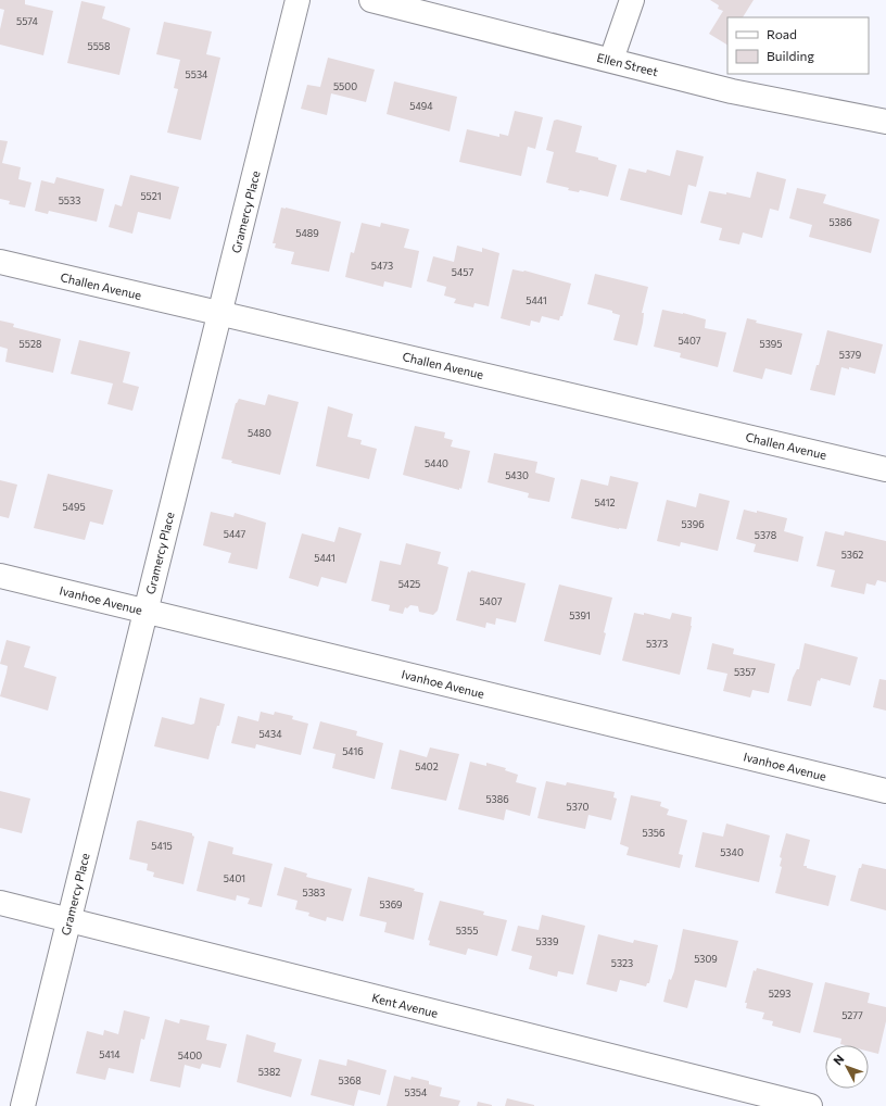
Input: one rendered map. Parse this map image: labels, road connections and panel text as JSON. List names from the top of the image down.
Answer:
{
  "streets": {
    "street": [
      "Ellen Street",
      "Gramercy Place",
      "Challen Avenue",
      "Ivanhoe Avenue",
      "Kent Avenue"
    ]
  },
  "crossings": [
    ["Gramercy Place", "Challen Avenue"],
    ["Gramercy Place", "Ivanhoe Avenue"],
    ["Gramercy Place", "Kent Avenue"]
  ],
  "house_numbers": [
    "5574",
    "5558",
    "5534",
    "5500",
    "5494",
    "5521",
    "5533",
    "5386",
    "5489",
    "5473",
    "5457",
    "5441",
    "5407",
    "5528",
    "5395",
    "5379",
    "5480",
    "5440",
    "5430",
    "5412",
    "5495",
    "5396",
    "5447",
    "5378",
    "5362",
    "5441",
    "5425",
    "5407",
    "5391",
    "5373",
    "5357",
    "5434",
    "5416",
    "5402",
    "5386",
    "5370",
    "5356",
    "5415",
    "5340",
    "5401",
    "5383",
    "5369",
    "5355",
    "5339",
    "5309",
    "5323",
    "5293",
    "5277",
    "5414",
    "5400",
    "5382",
    "5368",
    "5354"
  ],
  "legend": ["Road", "Building"],
  "north": "top left"
}
